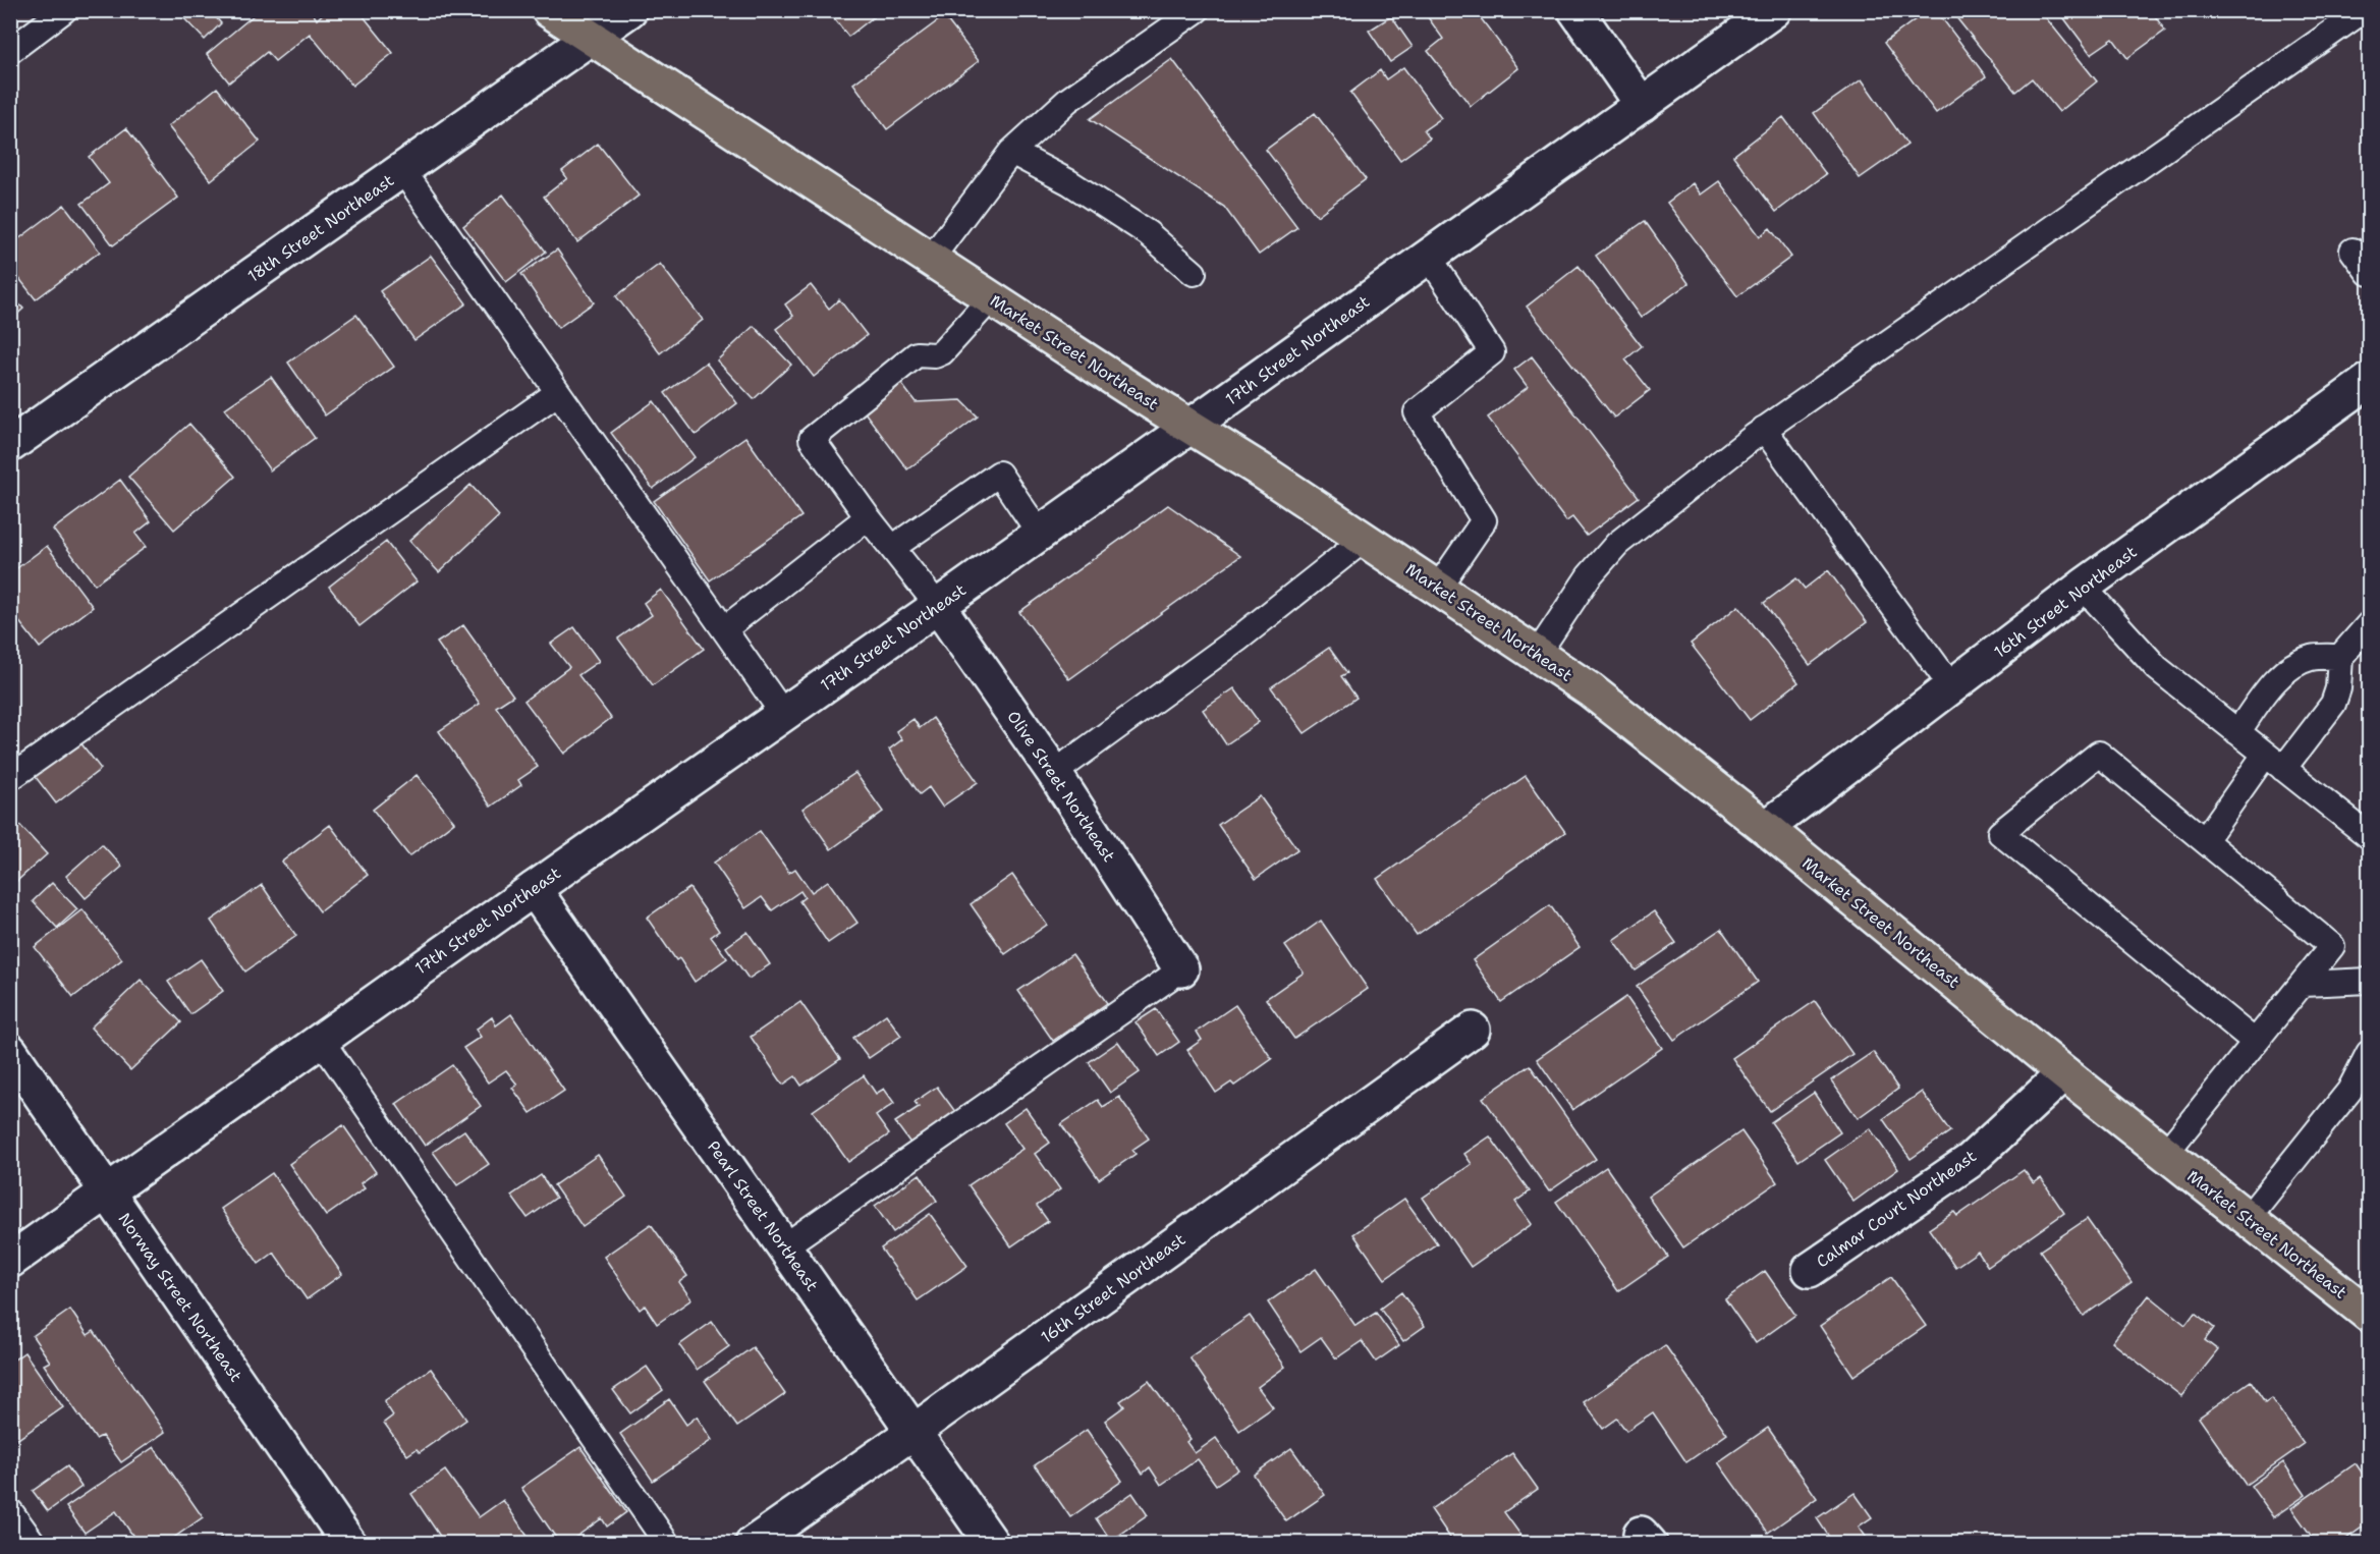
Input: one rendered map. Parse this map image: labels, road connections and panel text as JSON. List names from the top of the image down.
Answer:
{
  "streets": {
    "main road": ["Market Street Northeast"],
    "street": [
      "18th Street Northeast",
      "17th Street Northeast",
      "16th Street Northeast",
      "Olive Street Northeast",
      "Calmar Court Northeast",
      "Pearl Street Northeast",
      "Norway Street Northeast"
    ]
  },
  "crossings": [
    ["18th Street Northeast", "Market Street Northeast"],
    ["17th Street Northeast", "Market Street Northeast"],
    ["17th Street Northeast", "Olive Street Northeast"],
    ["17th Street Northeast", "Pearl Street Northeast"],
    ["17th Street Northeast", "Norway Street Northeast"],
    ["Market Street Northeast", "16th Street Northeast"],
    ["Market Street Northeast", "Calmar Court Northeast"],
    ["16th Street Northeast", "Pearl Street Northeast"]
  ]
}
